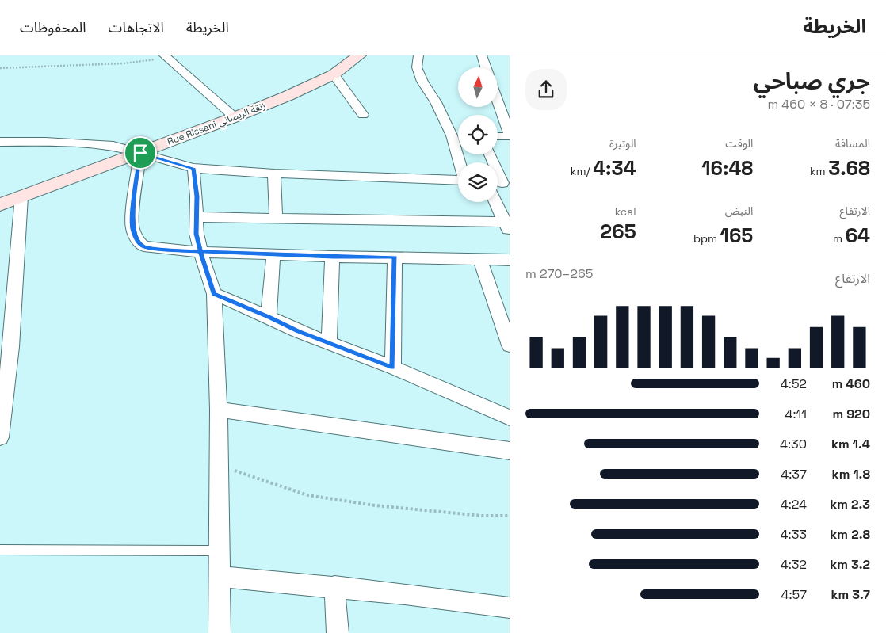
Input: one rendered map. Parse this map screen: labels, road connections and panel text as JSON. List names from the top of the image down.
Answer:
{
  "streets": {
    "main road": ["Rue Rissani زنقة الريصاني"]
  },
  "north": "top",
  "page": {
    "header": "الخريطة",
    "nav": ["الخريطة", "الاتجاهات", "المحفوظات"],
    "heading": ["جري صباحي", "07:35 · 8 × 460 m"],
    "stats": [
      ["المسافة", "3.68 km"],
      ["الوقت", "16:48"],
      ["الوتيرة", "4:34 /km"],
      ["الارتفاع", "64 m"],
      ["النبض", "165 bpm"],
      ["kcal", "265"]
    ],
    "chart": ["الارتفاع", "265–270 m"],
    "list": [
      {
        "name": "460 m",
        "note": "4:52"
      },
      {
        "name": "920 m",
        "note": "4:11"
      },
      {
        "name": "1.4 km",
        "note": "4:30"
      },
      {
        "name": "1.8 km",
        "note": "4:37"
      },
      {
        "name": "2.3 km",
        "note": "4:24"
      },
      {
        "name": "2.8 km",
        "note": "4:33"
      },
      {
        "name": "3.2 km",
        "note": "4:32"
      },
      {
        "name": "3.7 km",
        "note": "4:57"
      }
    ]
  }
}
